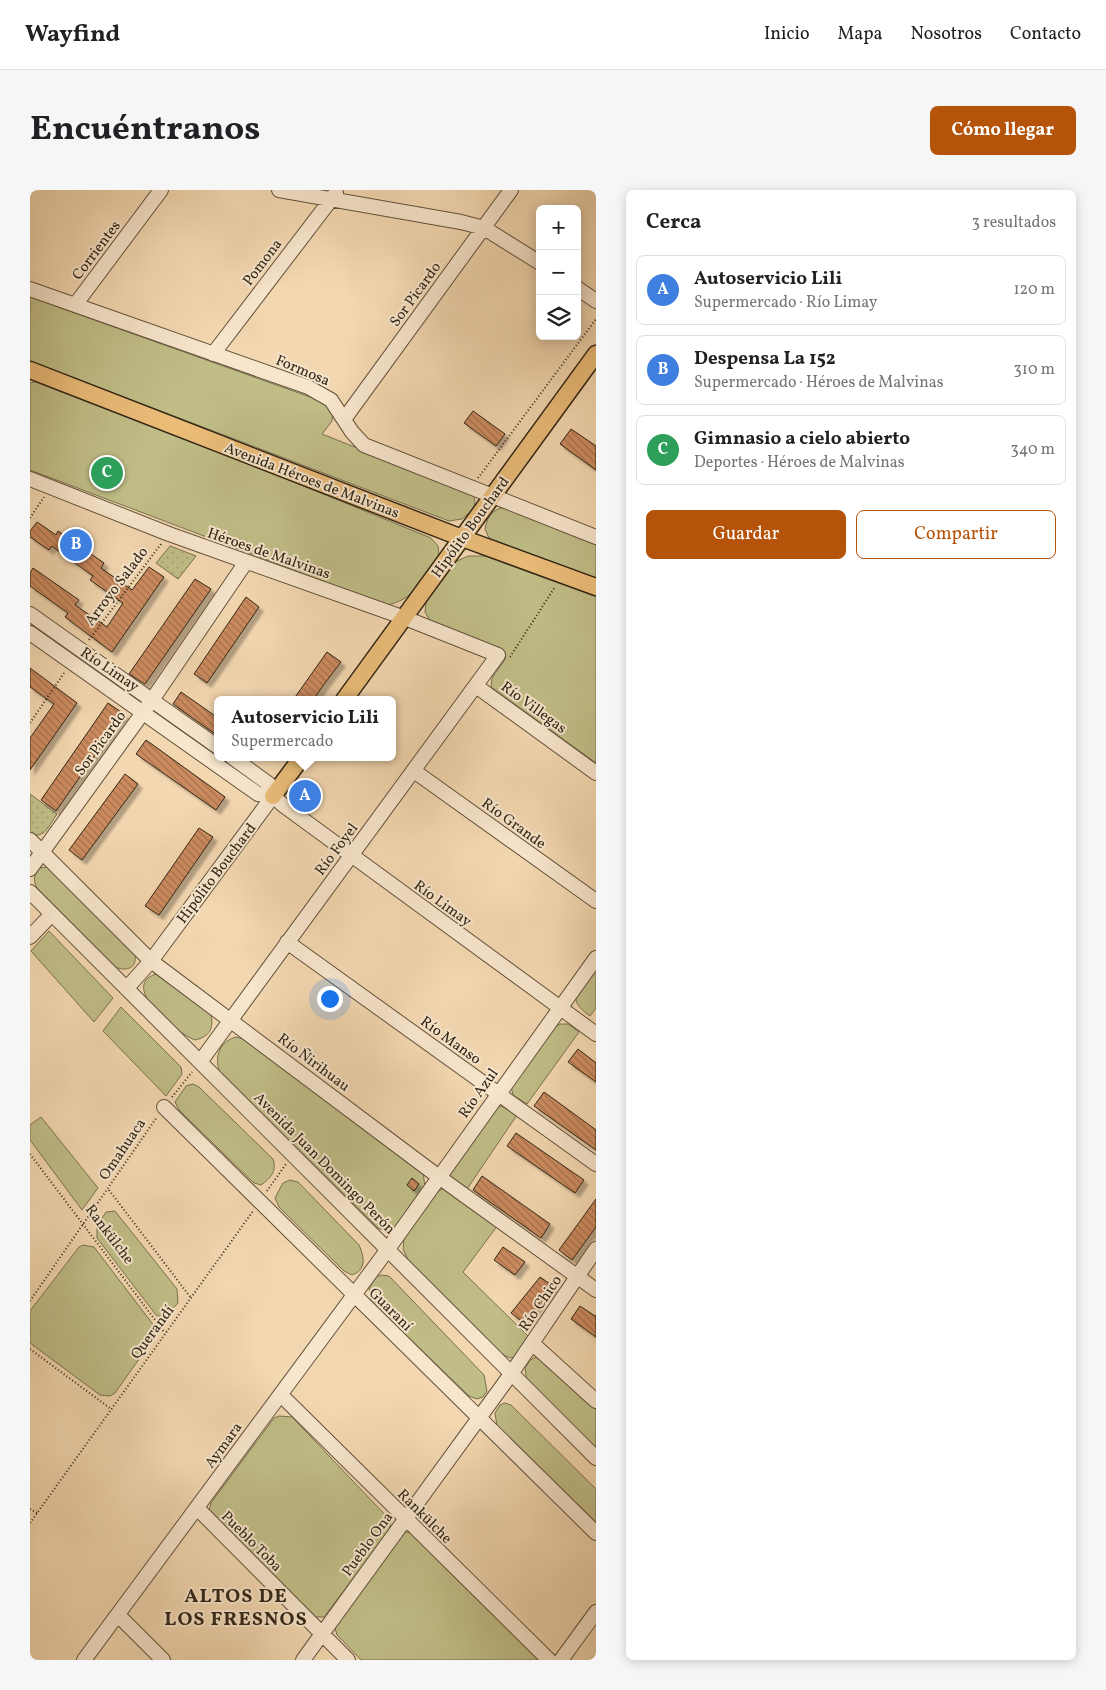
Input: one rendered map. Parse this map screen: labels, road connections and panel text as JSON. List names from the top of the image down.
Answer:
{
  "streets": {
    "main road": ["Avenida Héroes de Malvinas", "Hipólito Bouchard"],
    "street": [
      "Corrientes",
      "Pomona",
      "Sor Picardo",
      "Formosa",
      "Héroes de Malvinas",
      "Río Limay",
      "Río Villegas",
      "Río Grande",
      "Río Foyel",
      "Río Manso",
      "Río Ñirihuau",
      "Río Azul",
      "Avenida Juan Domingo Perón",
      "Rankülche",
      "Río Chico",
      "Guaraní",
      "Aymara",
      "Pueblo Toba",
      "Pueblo Ona"
    ],
    "path": ["Arroyo Salado", "Omahuaca", "Querandí"]
  },
  "crossings": [
    ["Corrientes", "Formosa"],
    ["Pomona", "Formosa"],
    ["Sor Picardo", "Formosa"],
    ["Sor Picardo", "Héroes de Malvinas"],
    ["Sor Picardo", "Río Limay"],
    ["Sor Picardo", "Río Ñirihuau"],
    ["Formosa", "Hipólito Bouchard"],
    ["Avenida Héroes de Malvinas", "Hipólito Bouchard"],
    ["Hipólito Bouchard", "Héroes de Malvinas"],
    ["Hipólito Bouchard", "Río Limay"],
    ["Hipólito Bouchard", "Río Ñirihuau"],
    ["Hipólito Bouchard", "Avenida Juan Domingo Perón"],
    ["Héroes de Malvinas", "Arroyo Salado"],
    ["Héroes de Malvinas", "Río Foyel"],
    ["Arroyo Salado", "Río Limay"],
    ["Río Limay", "Río Foyel"],
    ["Río Limay", "Río Azul"],
    ["Río Villegas", "Río Foyel"],
    ["Río Grande", "Río Foyel"],
    ["Río Foyel", "Río Manso"],
    ["Río Foyel", "Río Ñirihuau"],
    ["Río Foyel", "Omahuaca"],
    ["Río Foyel", "Avenida Juan Domingo Perón"],
    ["Río Manso", "Río Azul"],
    ["Río Ñirihuau", "Río Azul"],
    ["Río Ñirihuau", "Río Chico"],
    ["Río Azul", "Avenida Juan Domingo Perón"],
    ["Río Azul", "Aymara"],
    ["Omahuaca", "Avenida Juan Domingo Perón"],
    ["Omahuaca", "Rankülche"],
    ["Omahuaca", "Guaraní"],
    ["Avenida Juan Domingo Perón", "Río Chico"],
    ["Avenida Juan Domingo Perón", "Querandí"],
    ["Avenida Juan Domingo Perón", "Aymara"],
    ["Avenida Juan Domingo Perón", "Pueblo Ona"],
    ["Rankülche", "Querandí"],
    ["Rankülche", "Aymara"],
    ["Rankülche", "Pueblo Ona"],
    ["Río Chico", "Pueblo Ona"],
    ["Guaraní", "Querandí"],
    ["Guaraní", "Aymara"],
    ["Guaraní", "Pueblo Ona"],
    ["Aymara", "Pueblo Toba"],
    ["Pueblo Toba", "Pueblo Ona"]
  ],
  "districts": ["ALTOS DE LOS FRESNOS"],
  "page": {
    "header": "Wayfind",
    "nav": [
      "Inicio",
      "Mapa",
      "Nosotros",
      "Contacto"
    ],
    "title": "Encuéntranos",
    "buttons": [
      "Cómo llegar",
      ["Guardar", "Compartir"]
    ],
    "heading": ["Cerca", "3 resultados"],
    "map_buttons": ["+", "−"],
    "list": [
      {
        "mark": "A",
        "name": "Autoservicio Lili",
        "note": "Supermercado · Río Limay",
        "value": "120 m"
      },
      {
        "mark": "B",
        "name": "Despensa La 152",
        "note": "Supermercado · Héroes de Malvinas",
        "value": "310 m"
      },
      {
        "mark": "C",
        "name": "Gimnasio a cielo abierto",
        "note": "Deportes · Héroes de Malvinas",
        "value": "340 m"
      }
    ],
    "pins": ["C", "B", "A"],
    "popup": ["Autoservicio Lili", "Supermercado"]
  }
}
